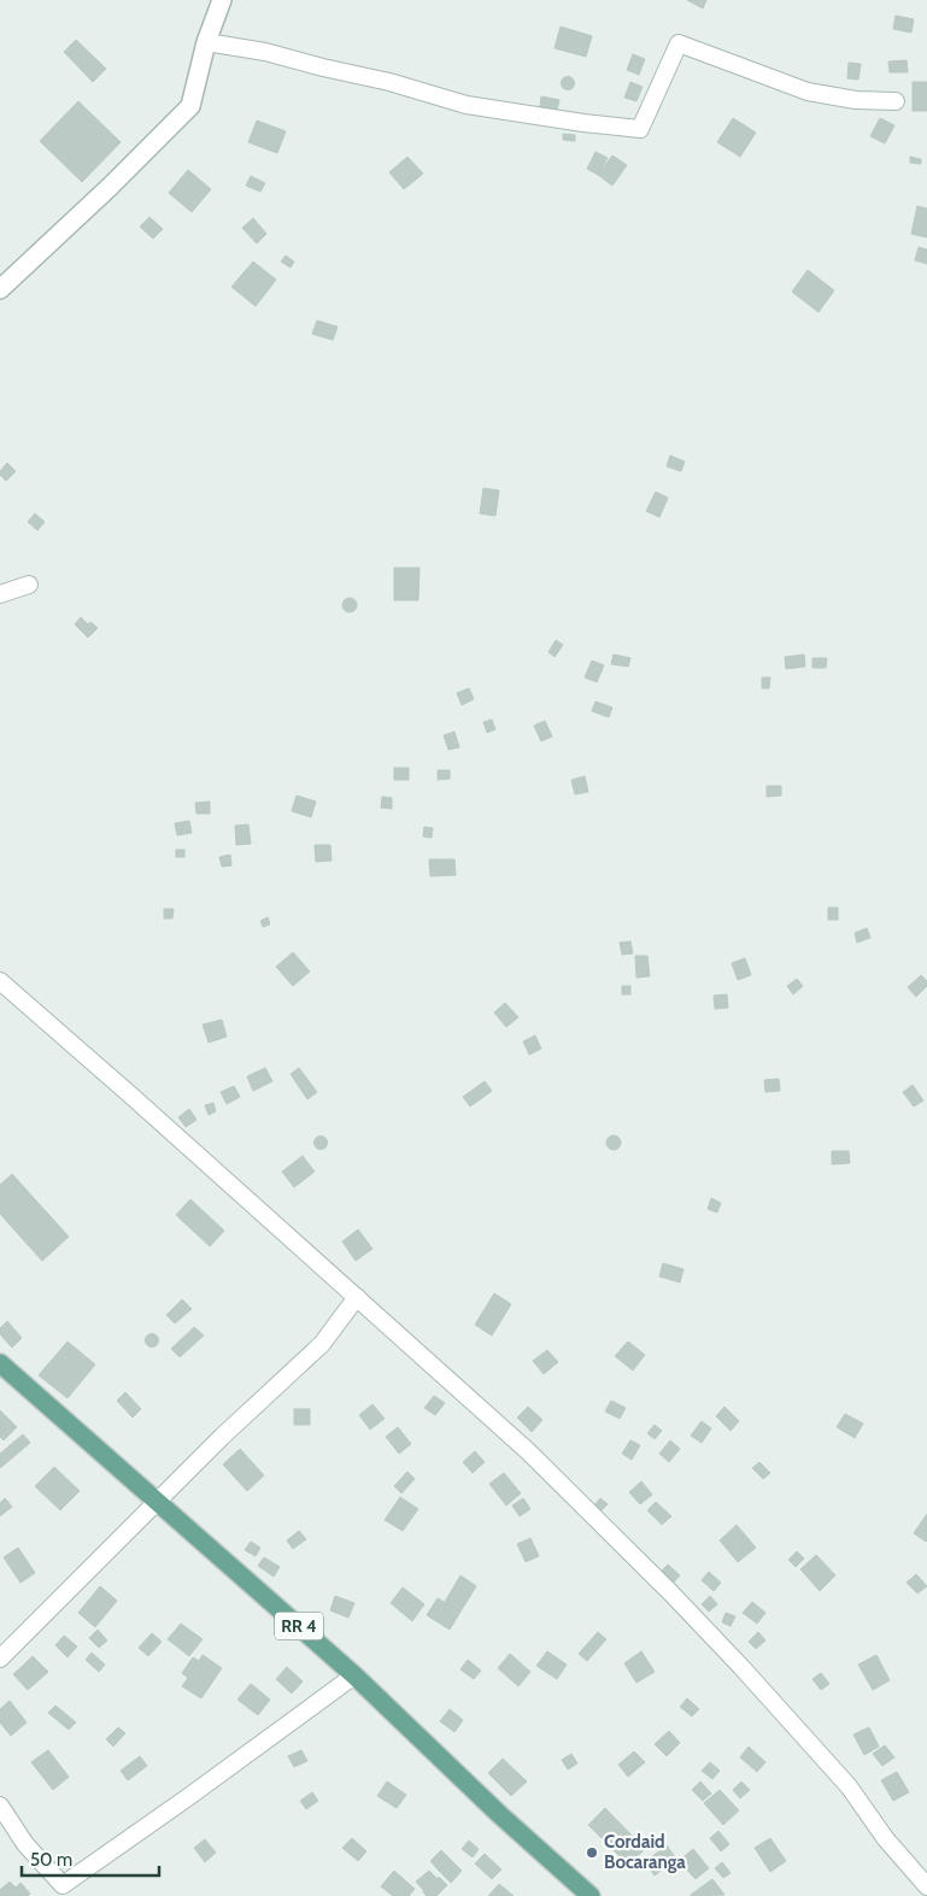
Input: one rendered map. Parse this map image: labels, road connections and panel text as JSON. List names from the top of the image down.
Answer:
{
  "streets": {
    "main road": ["RR 4"]
  },
  "places": ["Cordaid Bocaranga"],
  "scale_bar": "50 m"
}
